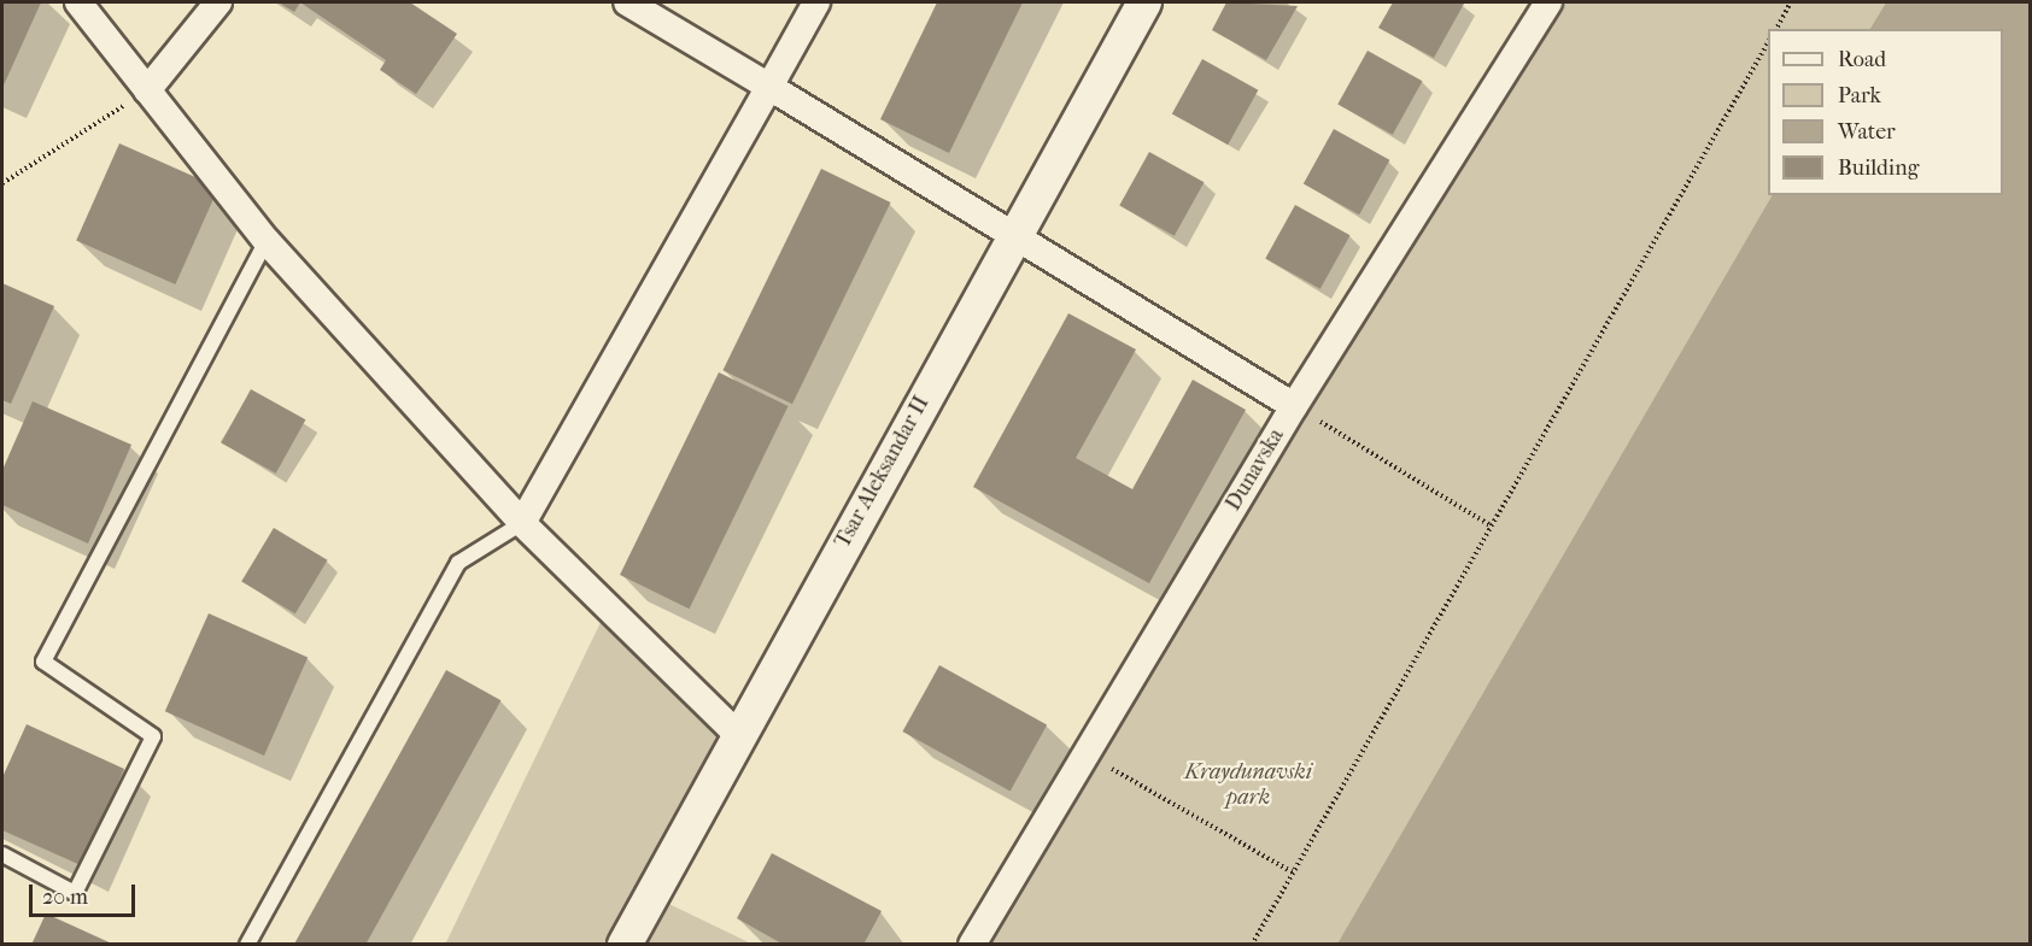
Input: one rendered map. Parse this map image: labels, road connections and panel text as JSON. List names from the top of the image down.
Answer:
{
  "streets": {
    "street": ["Dunavska", "Tsar Aleksandar II"]
  },
  "parks": ["Kraydunavski park"],
  "legend": [
    "Road",
    "Park",
    "Water",
    "Building"
  ],
  "scale_bar": "20 m"
}
